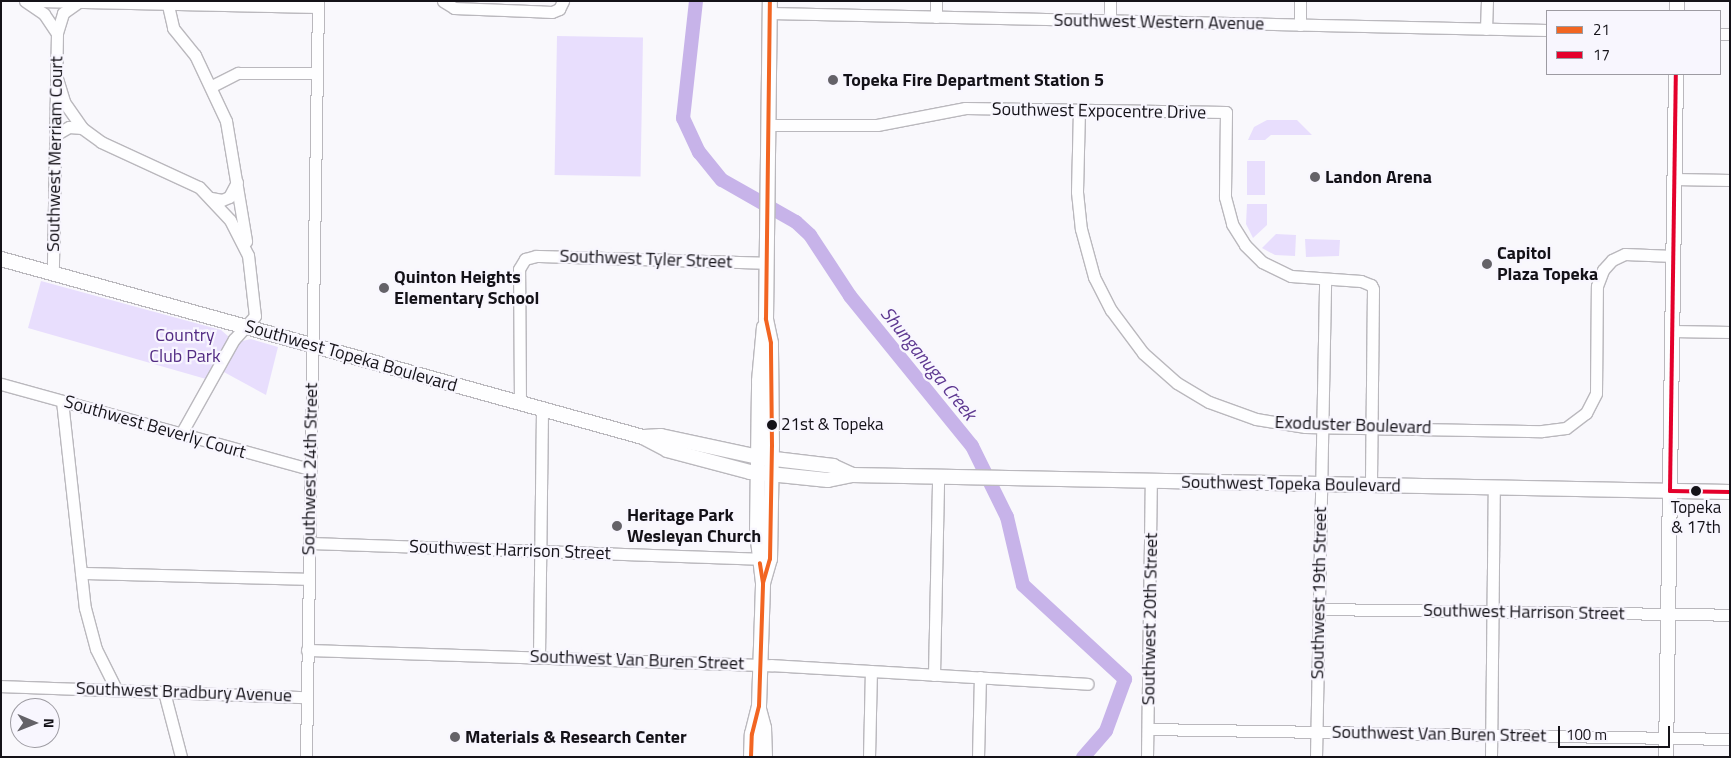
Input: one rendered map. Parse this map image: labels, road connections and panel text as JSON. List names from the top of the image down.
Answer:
{
  "streets": {
    "main road": ["Southwest Topeka Boulevard"],
    "street": [
      "Southwest Western Avenue",
      "Southwest Expocentre Drive",
      "Southwest Merriam Court",
      "Southwest Tyler Street",
      "Exoduster Boulevard",
      "Southwest Beverly Court",
      "Southwest 24th Street",
      "Southwest Harrison Street",
      "Southwest 19th Street",
      "Southwest 20th Street",
      "Southwest Van Buren Street",
      "Southwest Bradbury Avenue"
    ]
  },
  "crossings": [
    ["Southwest Expocentre Drive", "Southwest Topeka Boulevard"],
    ["Southwest Expocentre Drive", "Exoduster Boulevard"],
    ["Southwest Expocentre Drive", "Southwest 19th Street"],
    ["Southwest Merriam Court", "Southwest Topeka Boulevard"],
    ["Southwest Tyler Street", "Southwest Topeka Boulevard"],
    ["Southwest Topeka Boulevard", "Southwest 24th Street"],
    ["Southwest Topeka Boulevard", "Southwest 19th Street"],
    ["Southwest Topeka Boulevard", "Southwest 20th Street"],
    ["Exoduster Boulevard", "Southwest 19th Street"],
    ["Southwest Beverly Court", "Southwest 24th Street"],
    ["Southwest 24th Street", "Southwest Harrison Street"],
    ["Southwest 24th Street", "Southwest Van Buren Street"],
    ["Southwest 24th Street", "Southwest Bradbury Avenue"],
    ["Southwest Harrison Street", "Southwest 19th Street"],
    ["Southwest 19th Street", "Southwest Van Buren Street"],
    ["Southwest 20th Street", "Southwest Van Buren Street"]
  ],
  "water": ["Shunganuga Creek"],
  "parks": ["Country Club Park"],
  "places": [
    "Topeka Fire Department Station 5",
    "Landon Arena",
    "Capitol Plaza Topeka",
    "Quinton Heights Elementary School",
    "21st & Topeka",
    "Topeka & 17th",
    "Heritage Park Wesleyan Church",
    "Materials & Research Center"
  ],
  "lines": ["transit line 21", "transit line 17"],
  "legend": ["21", "17"],
  "scale_bar": "100 m",
  "north": "right"
}
